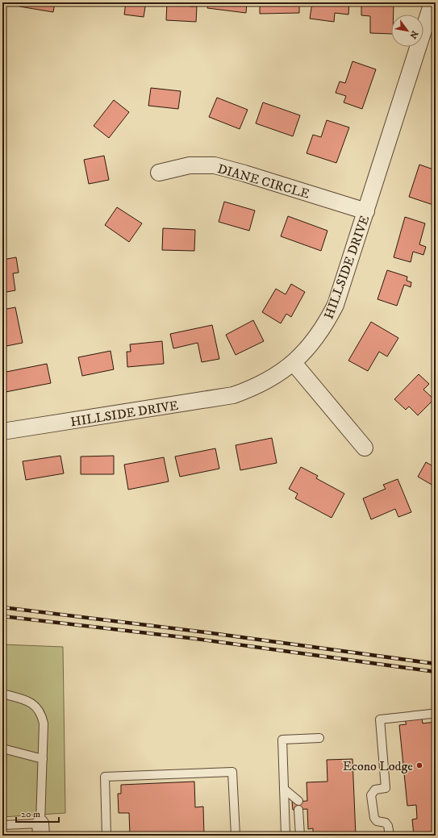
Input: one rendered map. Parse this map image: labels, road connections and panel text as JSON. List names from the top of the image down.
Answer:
{
  "streets": {
    "street": ["DIANE CIRCLE", "HILLSIDE DRIVE"]
  },
  "crossings": [
    ["DIANE CIRCLE", "HILLSIDE DRIVE"]
  ],
  "places": ["Econo Lodge"],
  "scale_bar": "20 m",
  "north": "bottom right"
}
